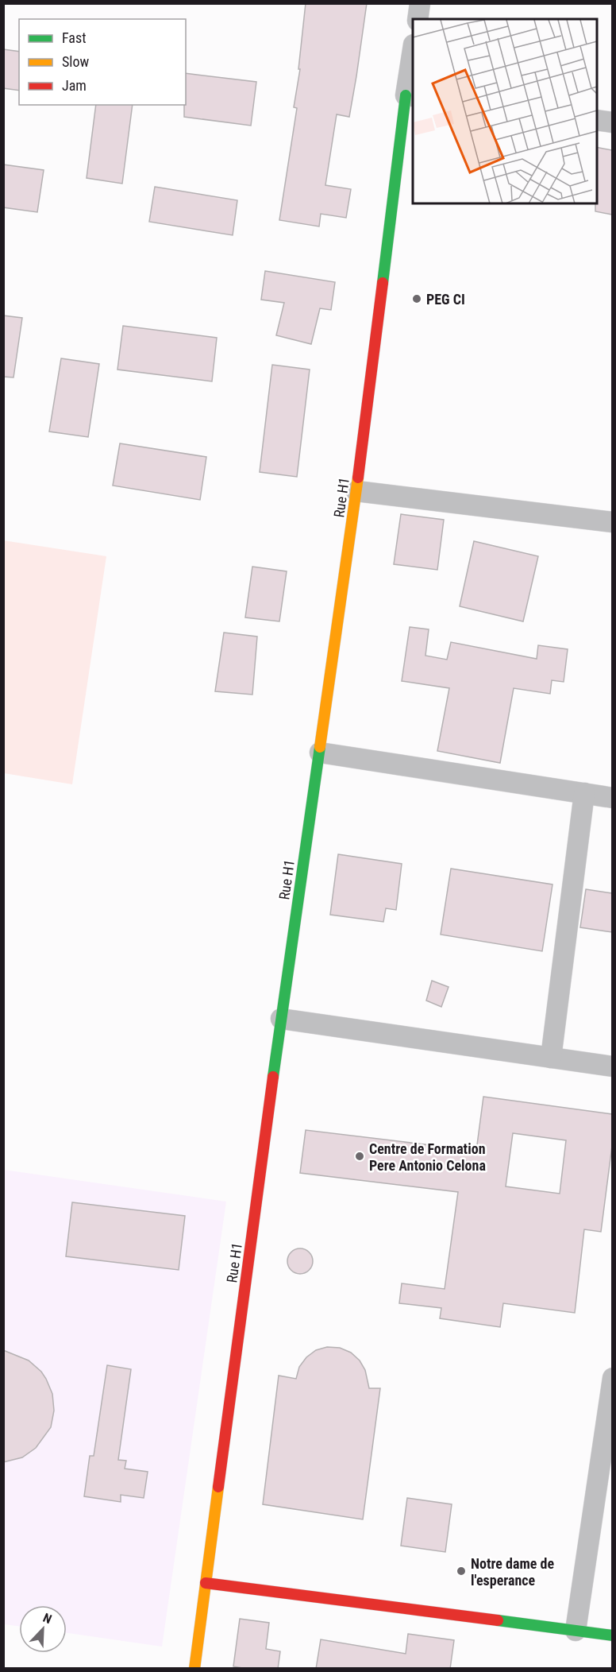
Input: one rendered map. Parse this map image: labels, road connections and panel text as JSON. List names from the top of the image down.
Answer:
{
  "streets": {
    "street": ["Rue H1"]
  },
  "places": ["PEG CI", "Centre de Formation Pere Antonio Celona", "Notre dame de l'esperance"],
  "legend": ["Fast", "Slow", "Jam"],
  "north": "top right"
}
